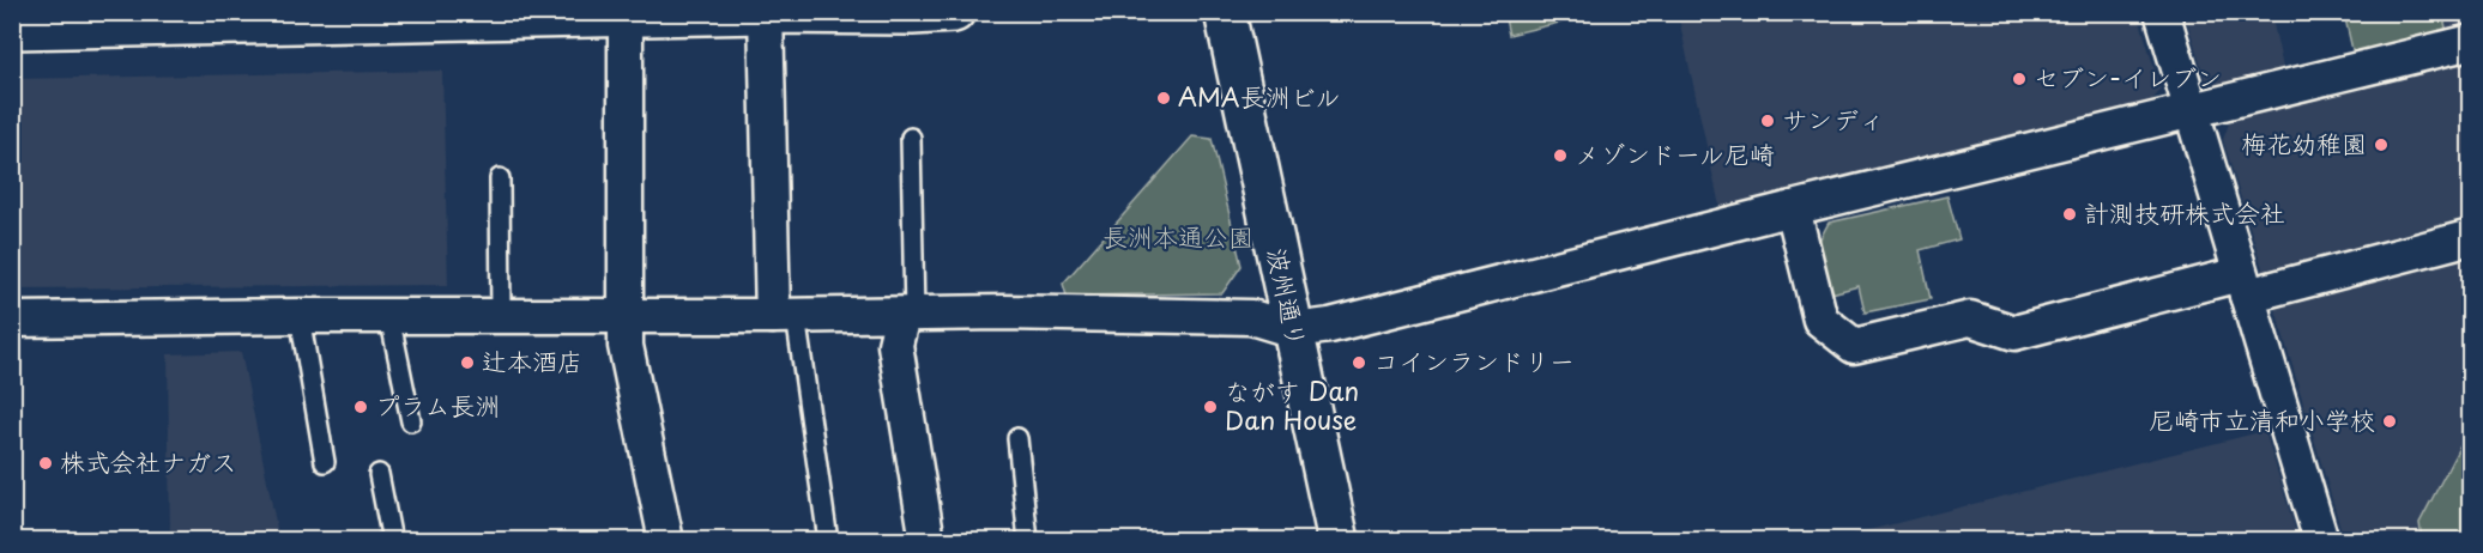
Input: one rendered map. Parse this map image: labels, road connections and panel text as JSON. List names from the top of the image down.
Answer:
{
  "streets": {
    "street": ["波州通り"]
  },
  "parks": ["長洲本通公園"],
  "places": [
    "セブン-イレブン",
    "AMA長洲ビル",
    "サンディ",
    "梅花幼稚園",
    "メゾンドール尼崎",
    "計測技研株式会社",
    "辻本酒店",
    "コインランドリー",
    "プラム長洲",
    "ながす Dan Dan House",
    "尼崎市立清和小学校",
    "株式会社ナガス"
  ]
}
